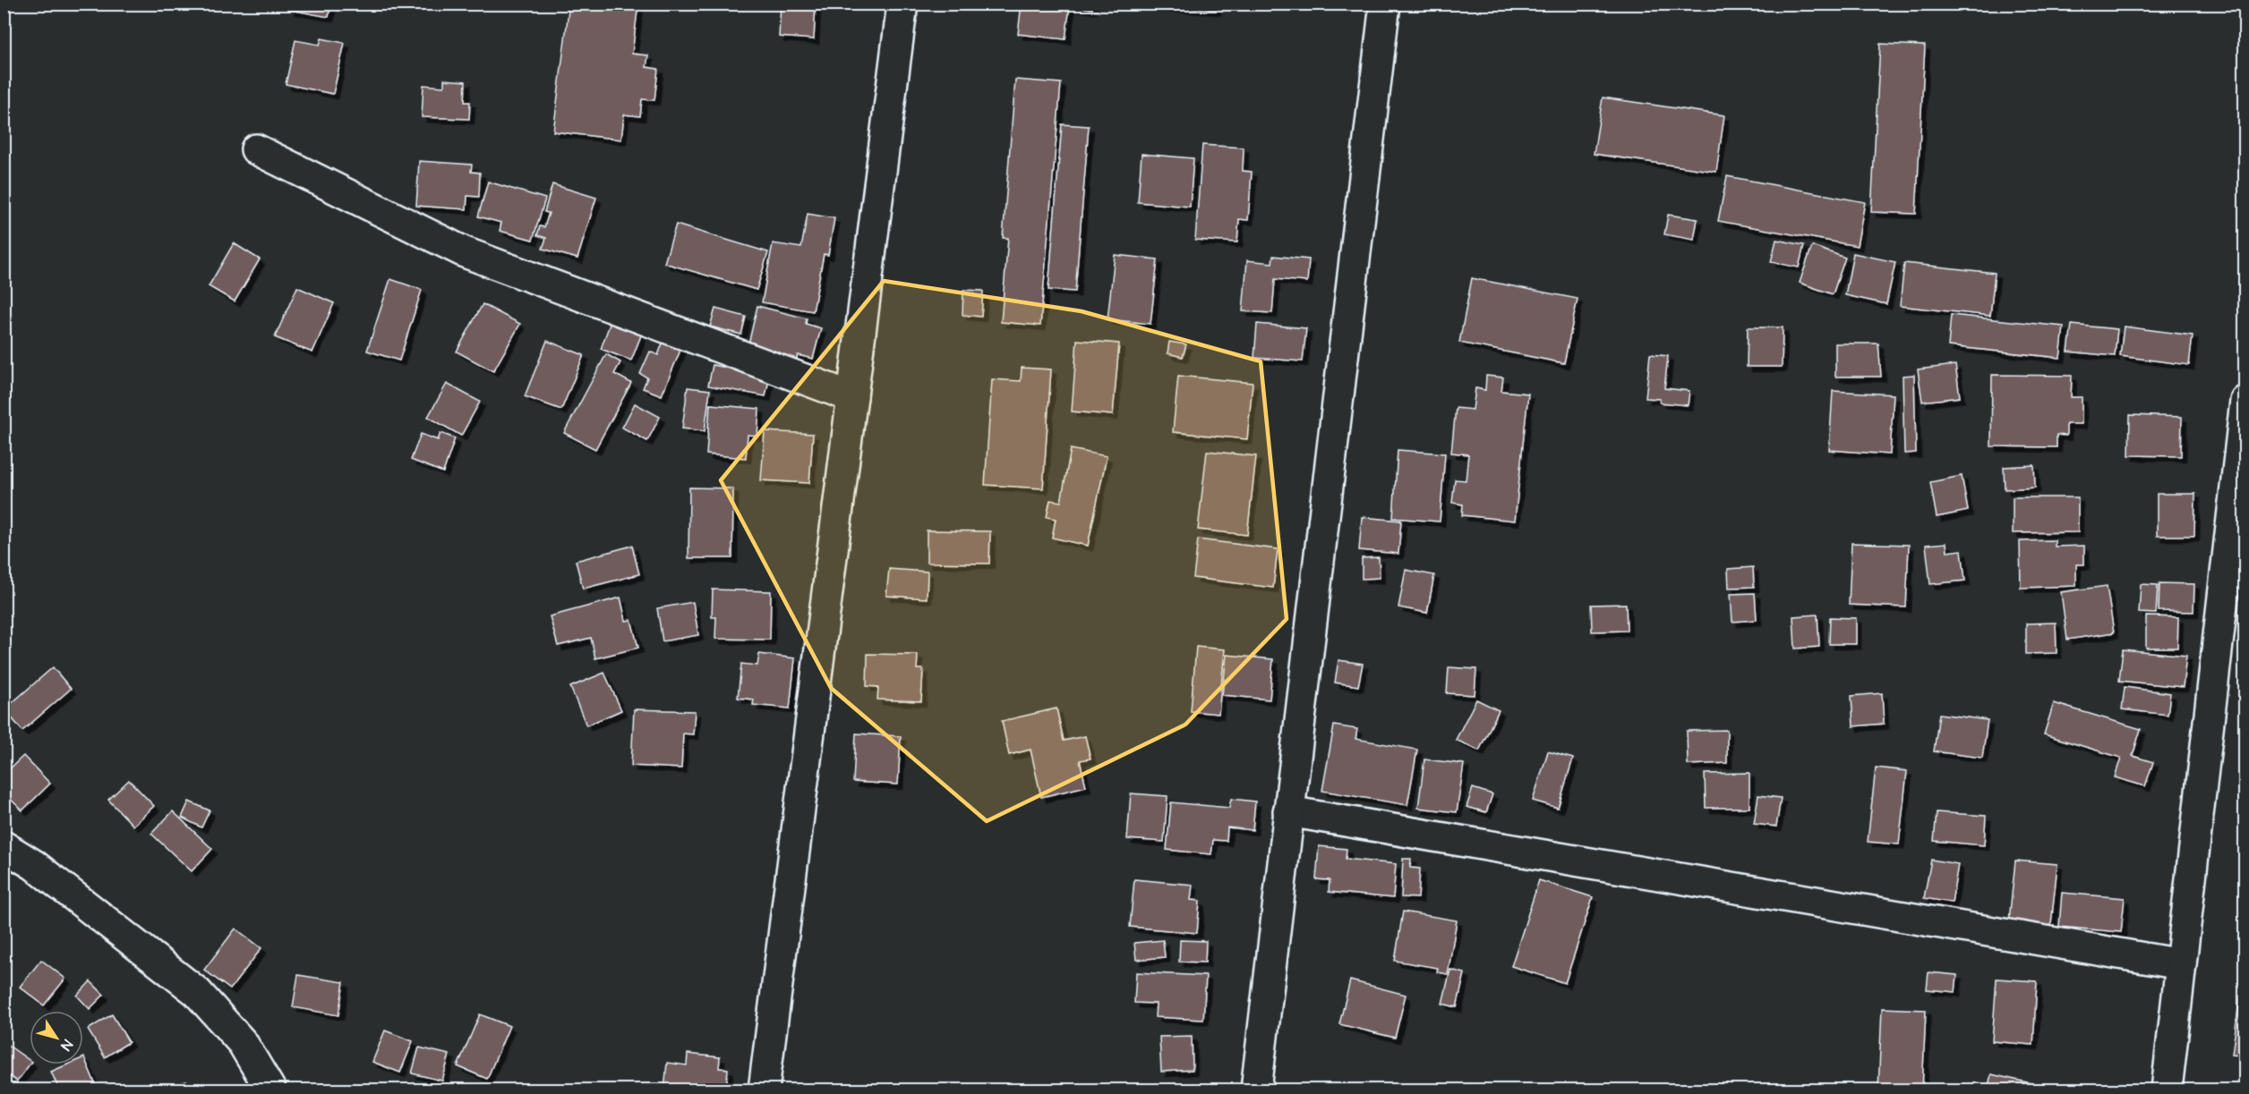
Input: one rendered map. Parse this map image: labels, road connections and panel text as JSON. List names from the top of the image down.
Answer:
{
  "north": "bottom right"
}
